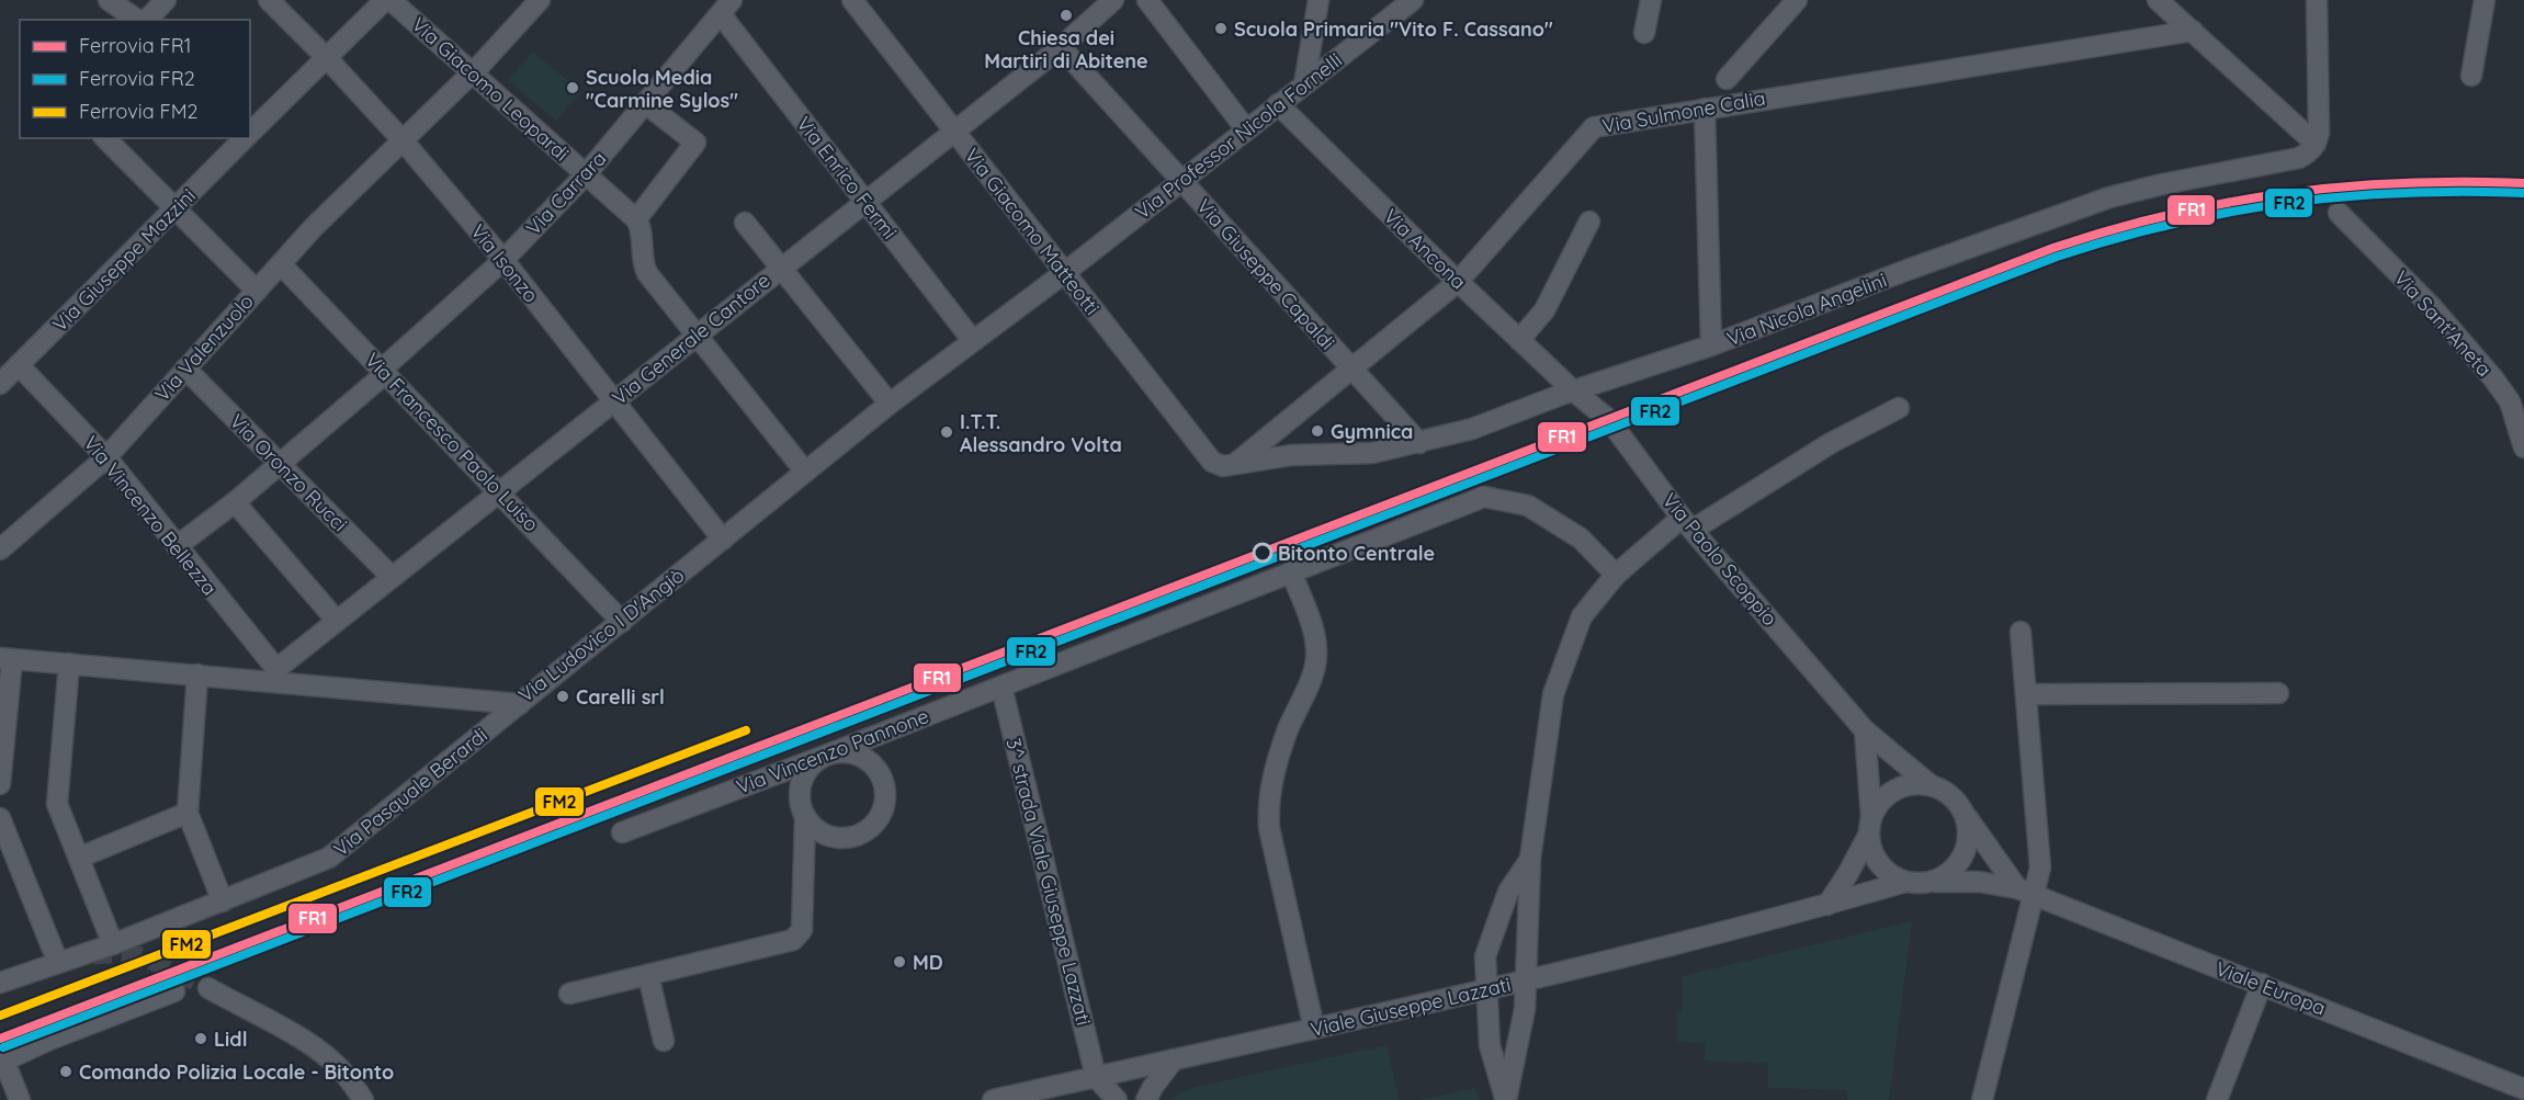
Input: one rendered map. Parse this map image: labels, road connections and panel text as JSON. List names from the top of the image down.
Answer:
{
  "streets": {
    "street": [
      "Via Giacomo Leopardi",
      "Via Sulmone Calia",
      "Via Professor Nicola Fornelli",
      "Via Enrico Fermi",
      "Via Carrara",
      "Via Giacomo Matteotti",
      "Via Ancona",
      "Via Giuseppe Mazzini",
      "Via Isonzo",
      "Via Giuseppe Capaldi",
      "Via Nicola Angelini",
      "Via Sant'Aneta",
      "Via Generale Cantore",
      "Via Valenzuolo",
      "Via Francesco Paolo Luiso",
      "Via Oronzo Rucci",
      "Via Vincenzo Bellezza",
      "Via Paolo Scoppio",
      "Via Ludovico I D'Angiò",
      "Via Vincenzo Pannone",
      "Via Pasquale Berardi",
      "3^ strada Viale Giuseppe Lazzati",
      "Viale Europa",
      "Viale Giuseppe Lazzati"
    ]
  },
  "crossings": [
    ["Via Giacomo Leopardi", "Via Carrara"],
    ["Via Giacomo Leopardi", "Via Valenzuolo"],
    ["Via Sulmone Calia", "Via Ancona"],
    ["Via Sulmone Calia", "Via Giuseppe Capaldi"],
    ["Via Sulmone Calia", "Via Nicola Angelini"],
    ["Via Professor Nicola Fornelli", "Via Giacomo Matteotti"],
    ["Via Professor Nicola Fornelli", "Via Ancona"],
    ["Via Professor Nicola Fornelli", "Via Giuseppe Capaldi"],
    ["Via Professor Nicola Fornelli", "Via Ludovico I D'Angiò"],
    ["Via Enrico Fermi", "Via Carrara"],
    ["Via Enrico Fermi", "Via Generale Cantore"],
    ["Via Enrico Fermi", "Via Ludovico I D'Angiò"],
    ["Via Carrara", "Via Isonzo"],
    ["Via Carrara", "Via Francesco Paolo Luiso"],
    ["Via Carrara", "Via Oronzo Rucci"],
    ["Via Carrara", "Via Vincenzo Bellezza"],
    ["Via Giacomo Matteotti", "Via Nicola Angelini"],
    ["Via Giacomo Matteotti", "Via Generale Cantore"],
    ["Via Giacomo Matteotti", "Via Ludovico I D'Angiò"],
    ["Via Ancona", "Via Nicola Angelini"],
    ["Via Ancona", "Via Paolo Scoppio"],
    ["Via Giuseppe Mazzini", "Via Isonzo"],
    ["Via Giuseppe Mazzini", "Via Vincenzo Bellezza"],
    ["Via Isonzo", "Via Generale Cantore"],
    ["Via Isonzo", "Via Valenzuolo"],
    ["Via Isonzo", "Via Ludovico I D'Angiò"],
    ["Via Giuseppe Capaldi", "Via Nicola Angelini"],
    ["Via Giuseppe Capaldi", "Via Generale Cantore"],
    ["Via Nicola Angelini", "Via Paolo Scoppio"],
    ["Via Generale Cantore", "Via Francesco Paolo Luiso"],
    ["Via Generale Cantore", "Via Oronzo Rucci"],
    ["Via Generale Cantore", "Via Vincenzo Bellezza"],
    ["Via Generale Cantore", "Via Ludovico I D'Angiò"],
    ["Via Valenzuolo", "Via Francesco Paolo Luiso"],
    ["Via Valenzuolo", "Via Oronzo Rucci"],
    ["Via Valenzuolo", "Via Vincenzo Bellezza"],
    ["Via Francesco Paolo Luiso", "Via Ludovico I D'Angiò"],
    ["Via Vincenzo Bellezza", "Via Ludovico I D'Angiò"],
    ["Via Paolo Scoppio", "Viale Europa"],
    ["Via Paolo Scoppio", "Viale Giuseppe Lazzati"],
    ["Via Ludovico I D'Angiò", "Via Pasquale Berardi"],
    ["Via Vincenzo Pannone", "3^ strada Viale Giuseppe Lazzati"],
    ["3^ strada Viale Giuseppe Lazzati", "Viale Giuseppe Lazzati"],
    ["Viale Europa", "Viale Giuseppe Lazzati"]
  ],
  "places": [
    "Chiesa dei Martiri di Abitene",
    "Scuola Primaria \"Vito F. Cassano\"",
    "Scuola Media \"Carmine Sylos\"",
    "Gymnica",
    "I.T.T. Alessandro Volta",
    "Bitonto Centrale",
    "Carelli srl",
    "MD",
    "Lidl",
    "Comando Polizia Locale - Bitonto"
  ],
  "lines": ["rail line FR1", "rail line FR2", "rail line FM2"],
  "legend": ["Ferrovia FR1", "Ferrovia FR2", "Ferrovia FM2"]
}
